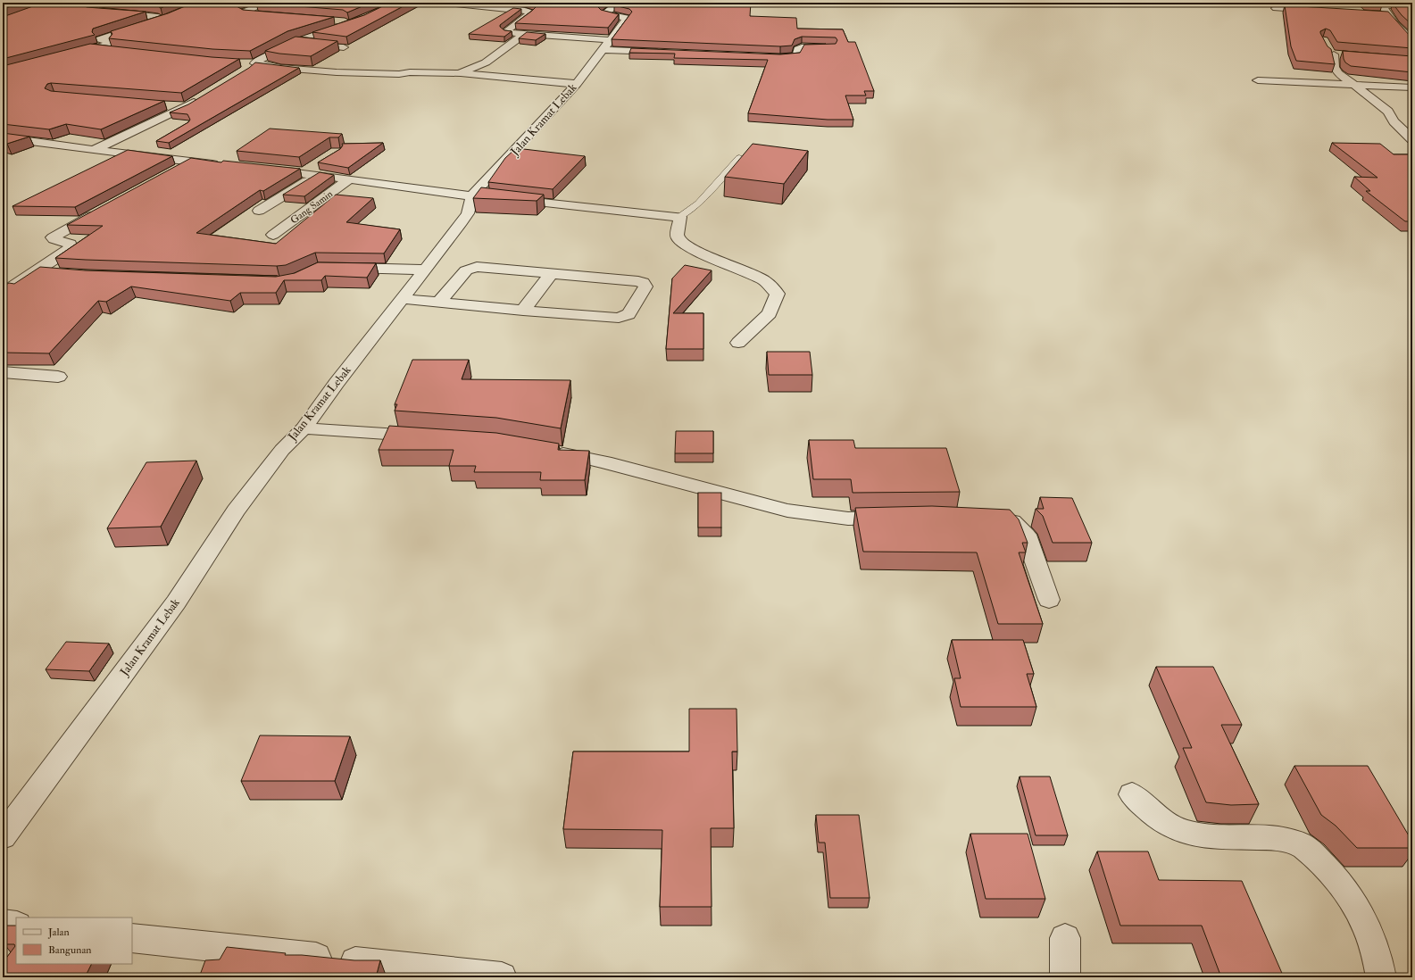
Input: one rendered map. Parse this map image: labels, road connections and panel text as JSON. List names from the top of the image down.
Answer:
{
  "streets": {
    "street": ["Jalan Kramat Lebak", "Gang Samin"]
  },
  "legend": ["Jalan", "Bangunan"]
}
